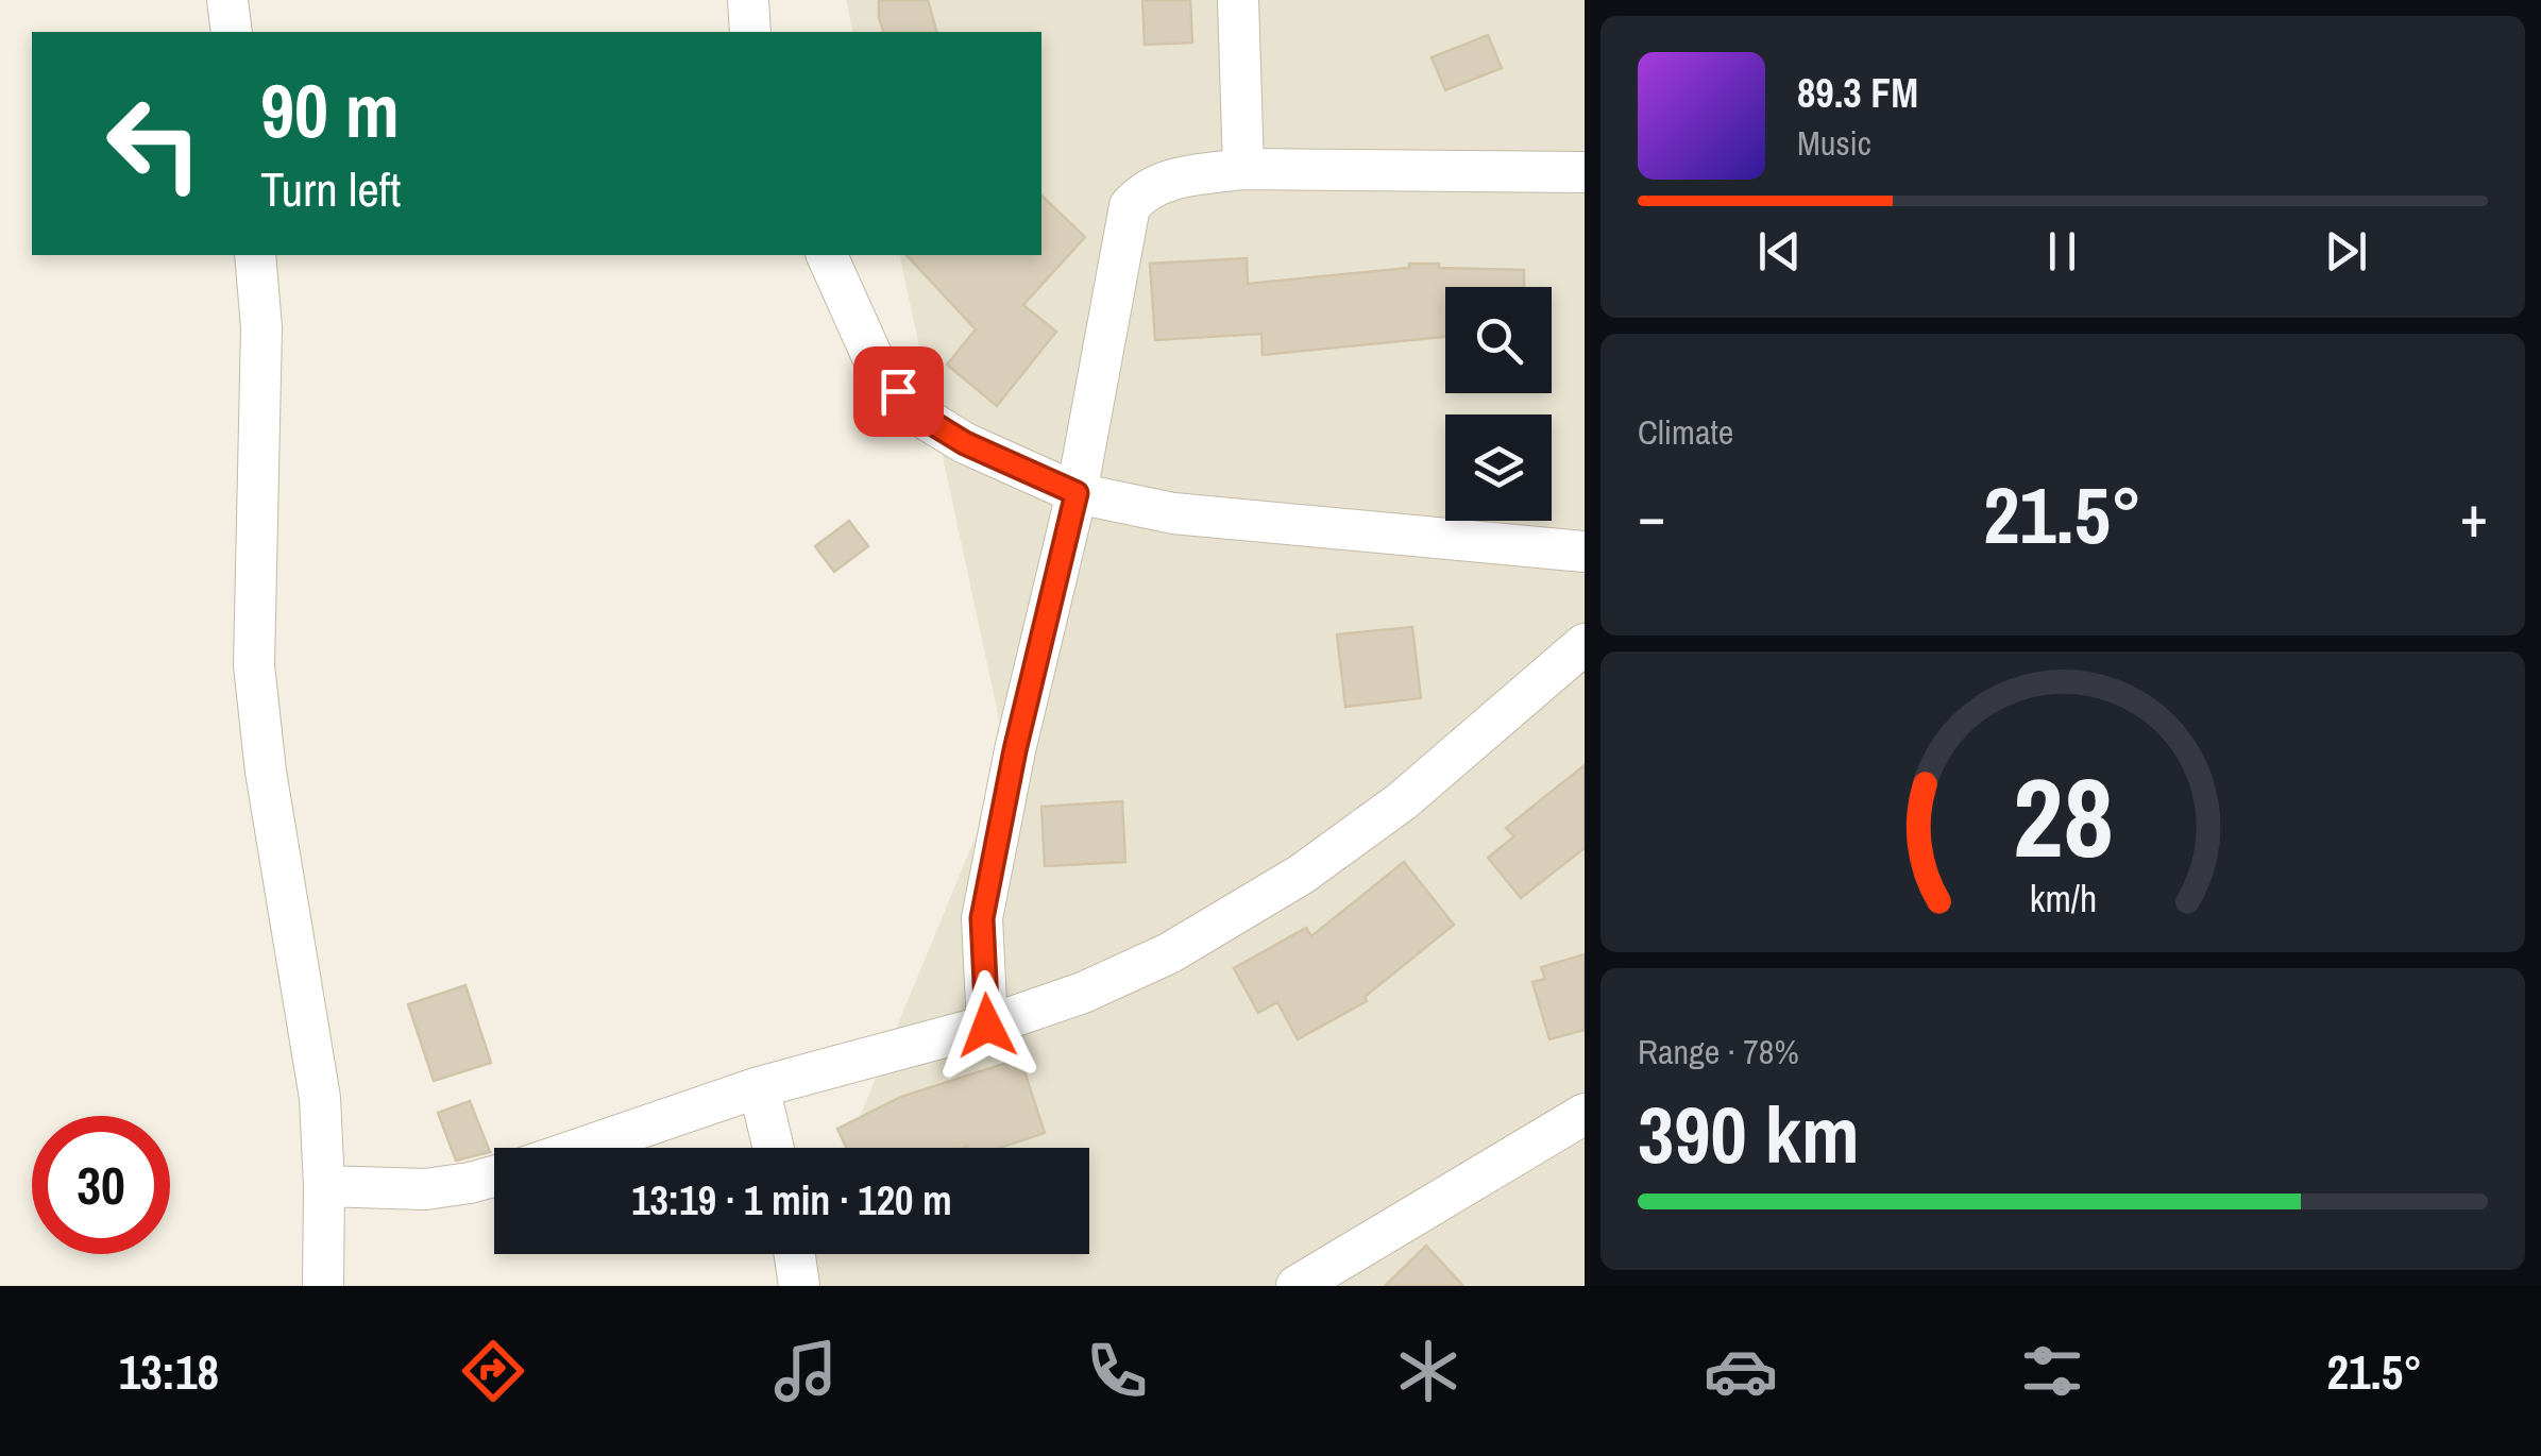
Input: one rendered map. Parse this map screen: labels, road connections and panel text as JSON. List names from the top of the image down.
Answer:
{
  "page": {
    "turn": ["90 m", "Turn left"],
    "song": ["89.3 FM", "Music"],
    "tile": [
      "Climate",
      ["Range · 78%", "390 km"]
    ],
    "heat": ["−", "21.5°", "+"],
    "limit": "30",
    "trip": "13:19 · 1 min · 120 m",
    "tabs": ["13:18", "21.5°"],
    "gauge": ["28", "km/h"]
  }
}
